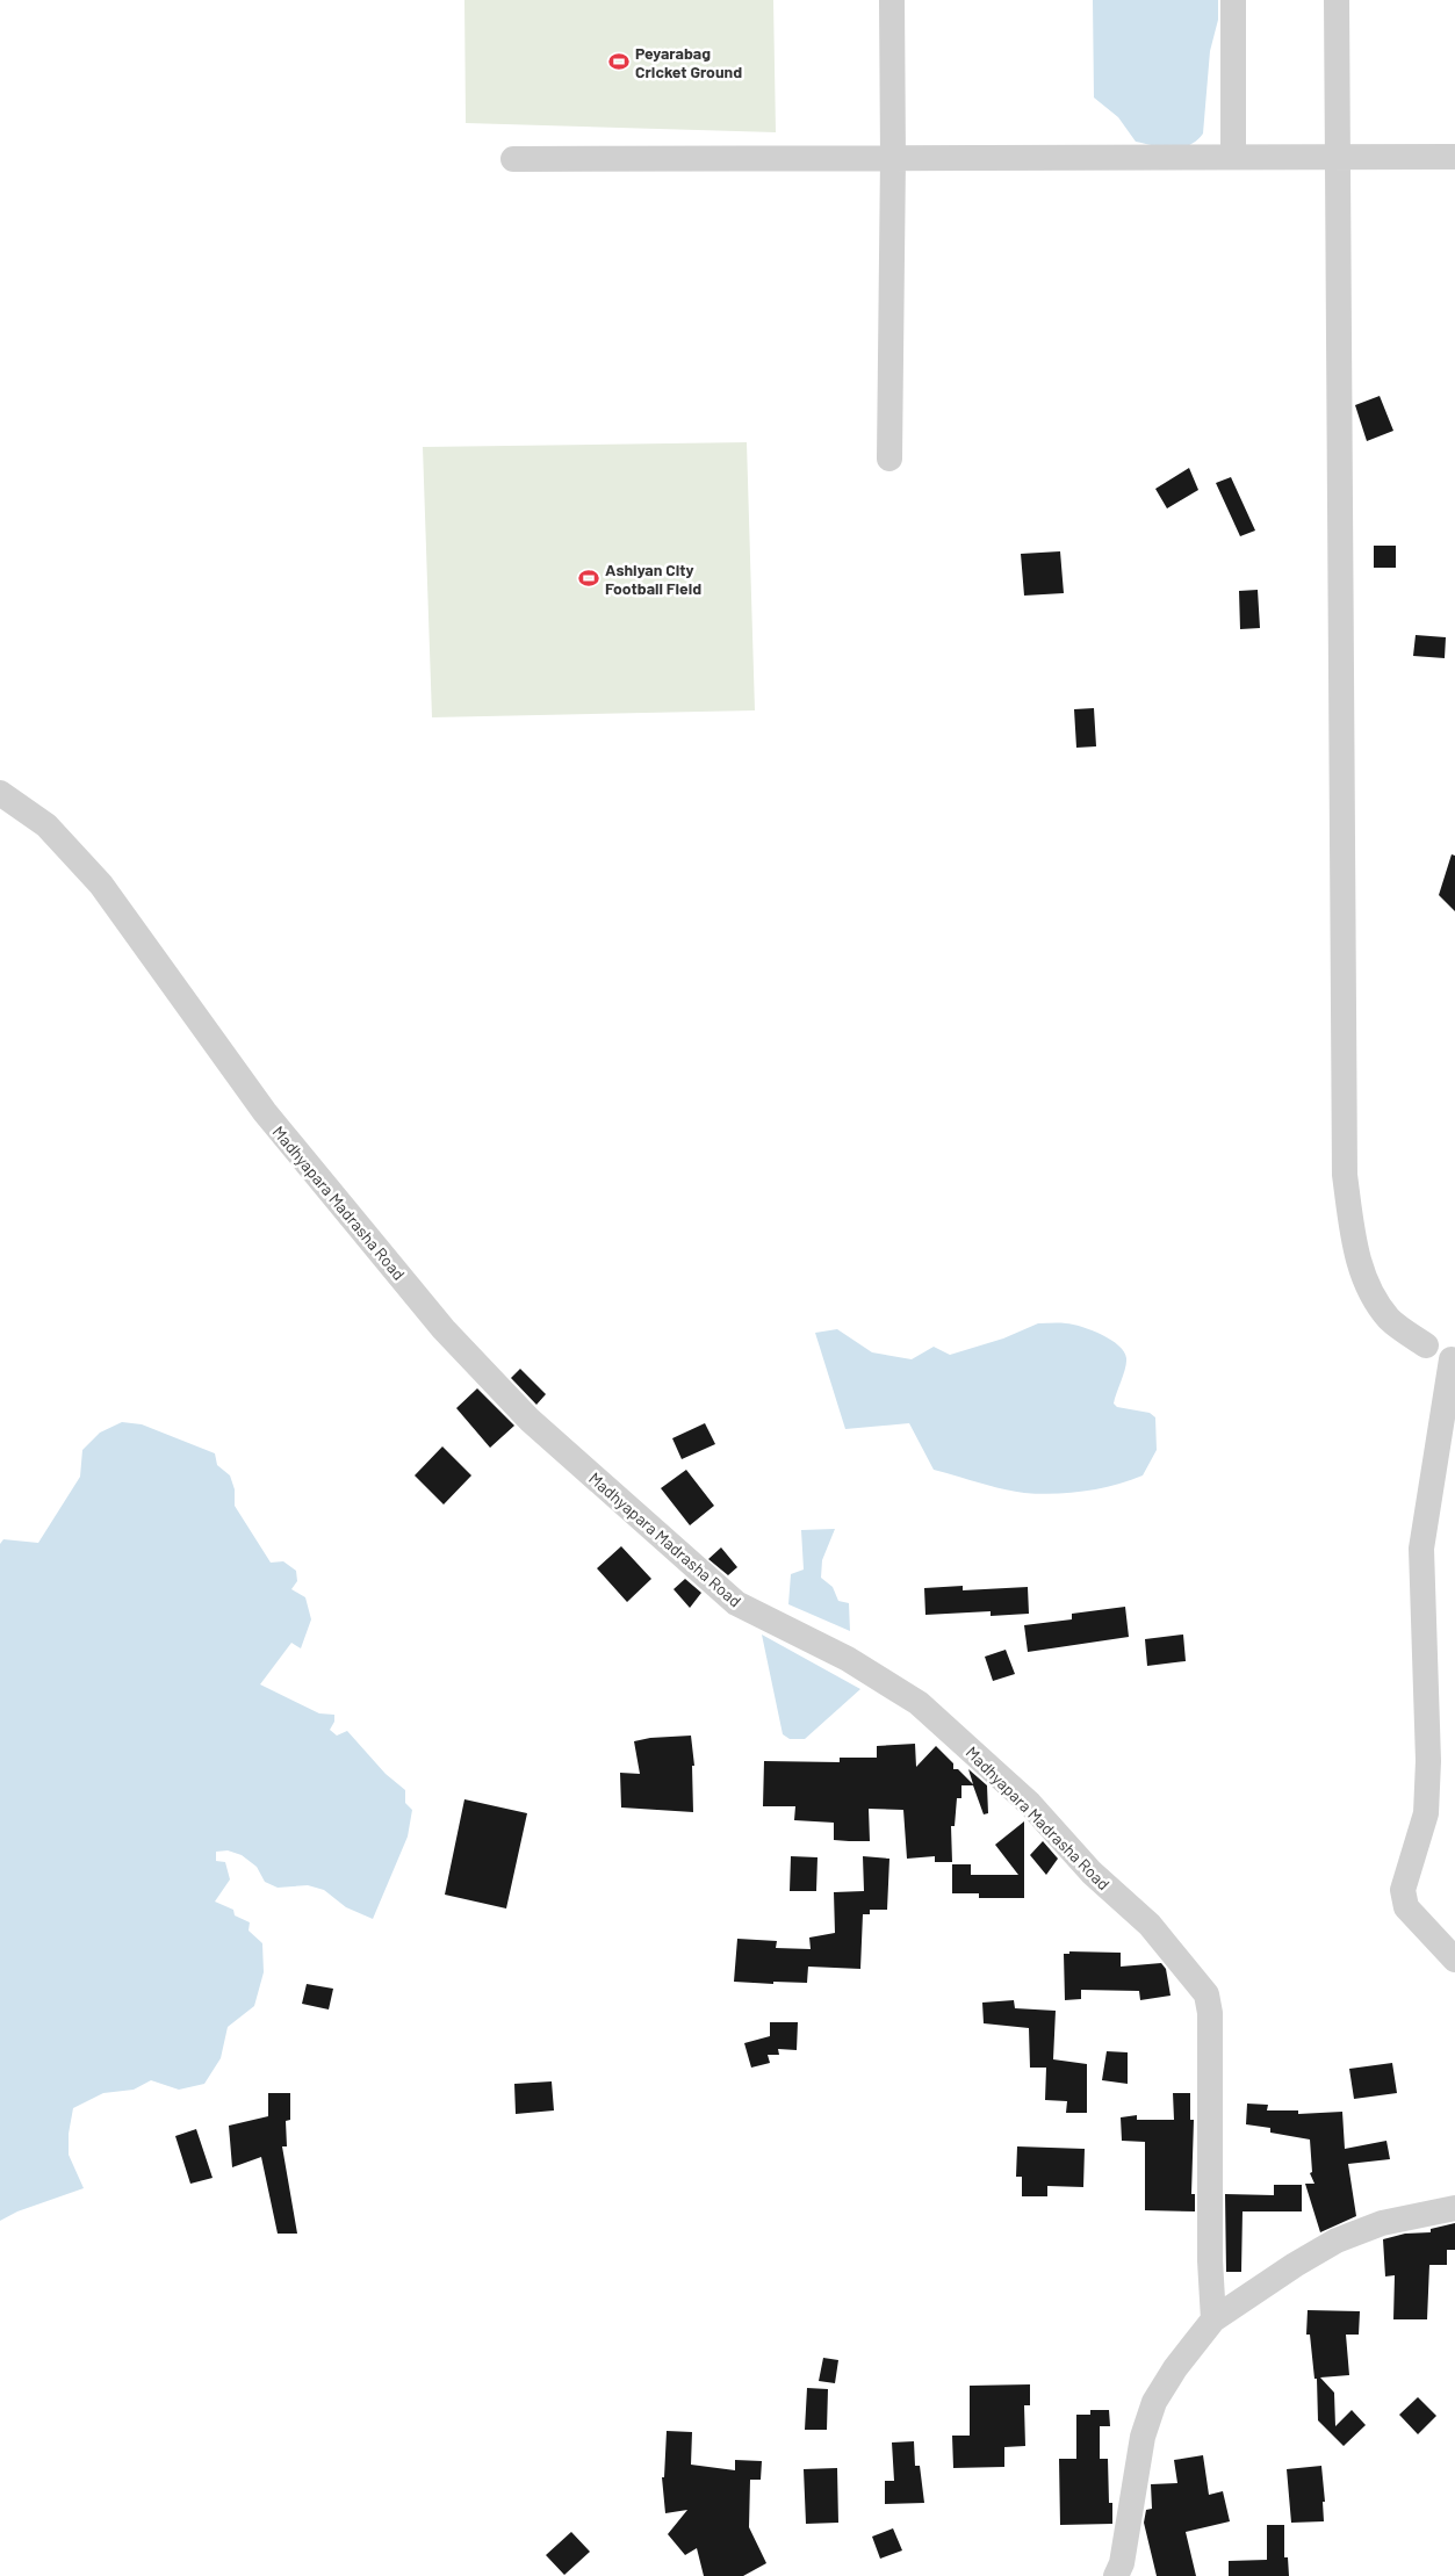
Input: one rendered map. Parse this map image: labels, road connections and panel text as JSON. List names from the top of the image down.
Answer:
{
  "streets": {
    "street": ["Madhyapara Madrasha Road"]
  },
  "places": {
    "sports": ["Peyarabag Cricket Ground", "Ashiyan City Football Field"]
  }
}
